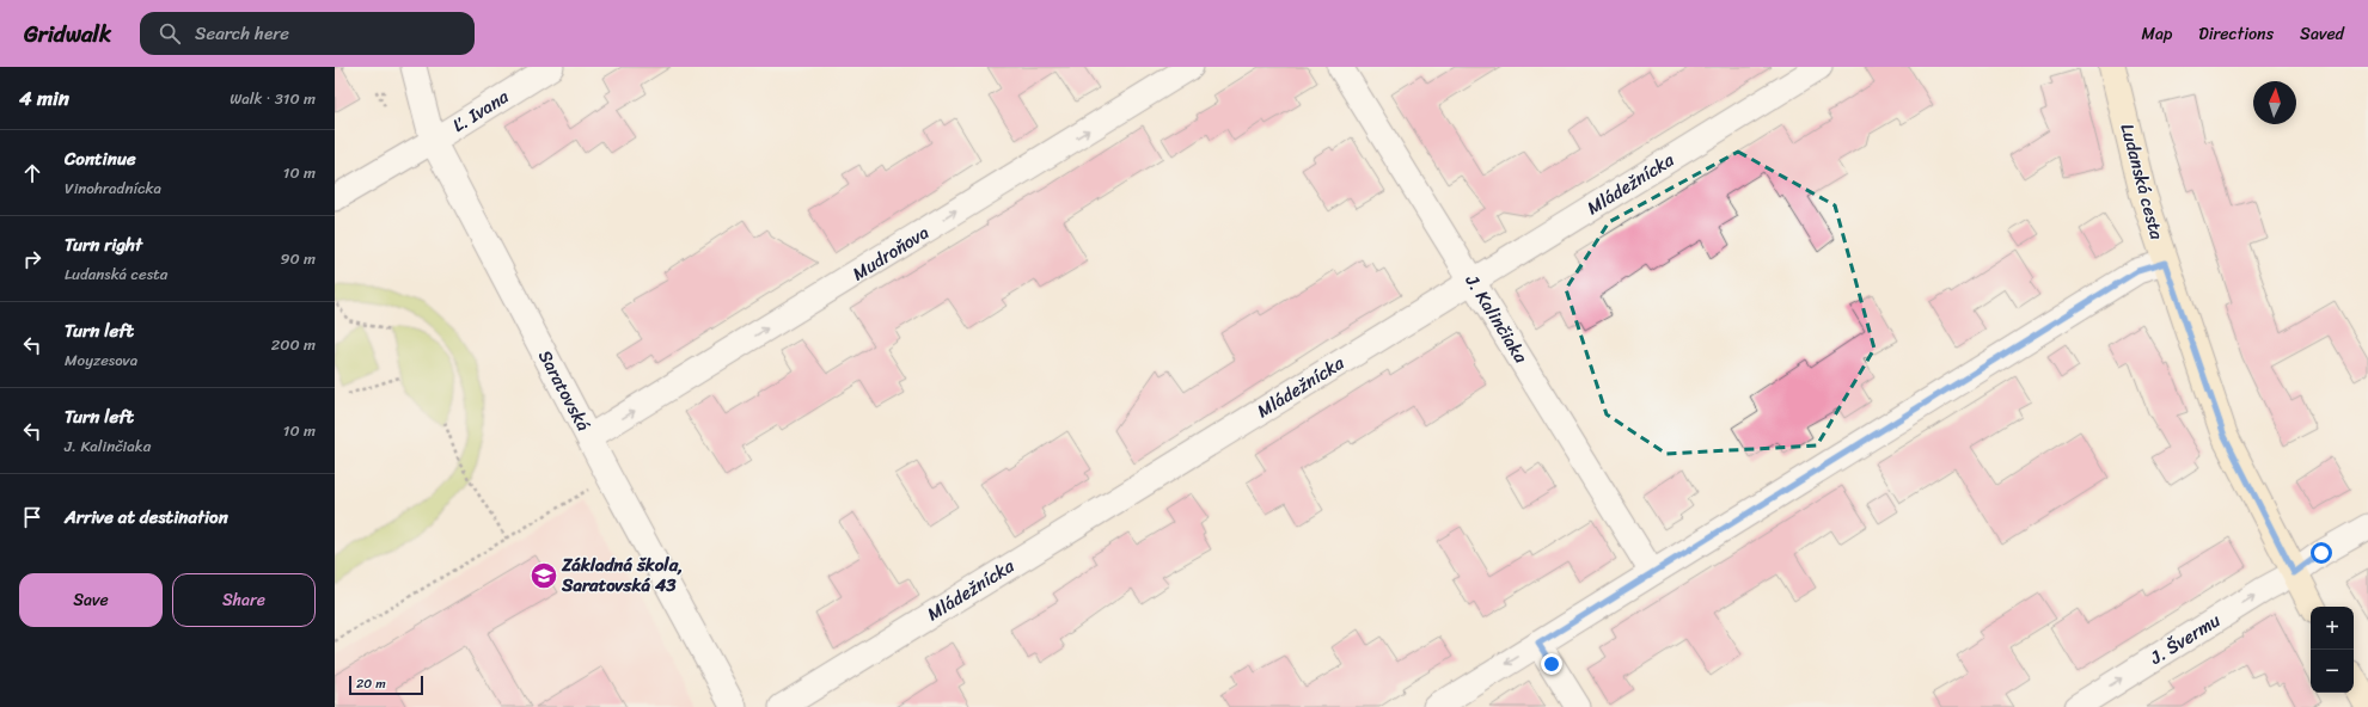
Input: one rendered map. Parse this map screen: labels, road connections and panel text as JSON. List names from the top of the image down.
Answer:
{
  "streets": {
    "street": [
      "Ľ. Ivana",
      "Ludanská cesta",
      "Mládežnícka",
      "Mudroňova",
      "J. Kalinčiaka",
      "Saratovská",
      "J. Švermu"
    ]
  },
  "crossings": [
    ["Ľ. Ivana", "Saratovská"],
    ["Ludanská cesta", "J. Švermu"],
    ["Mládežnícka", "J. Kalinčiaka"],
    ["Mudroňova", "Saratovská"]
  ],
  "one_way": ["Mudroňova", "J. Švermu"],
  "places": {
    "school or university": ["Základná škola, Saratovská 43"]
  },
  "scale_bar": "20 m",
  "north": "top",
  "page": {
    "header": "Gridwalk",
    "search": "Search here",
    "nav": ["Map", "Directions", "Saved"],
    "heading": ["4 min", "Walk · 310 m"],
    "list": [
      ["Continue", "Vinohradnícka", "10 m"],
      ["Turn right", "Ludanská cesta", "90 m"],
      ["Turn left", "Moyzesova", "200 m"],
      ["Turn left", "J. Kalinčiaka", "10 m"],
      "Arrive at destination"
    ],
    "buttons": ["Save", "Share"],
    "map_buttons": ["+", "−"],
    "scale": "20 m"
  }
}
